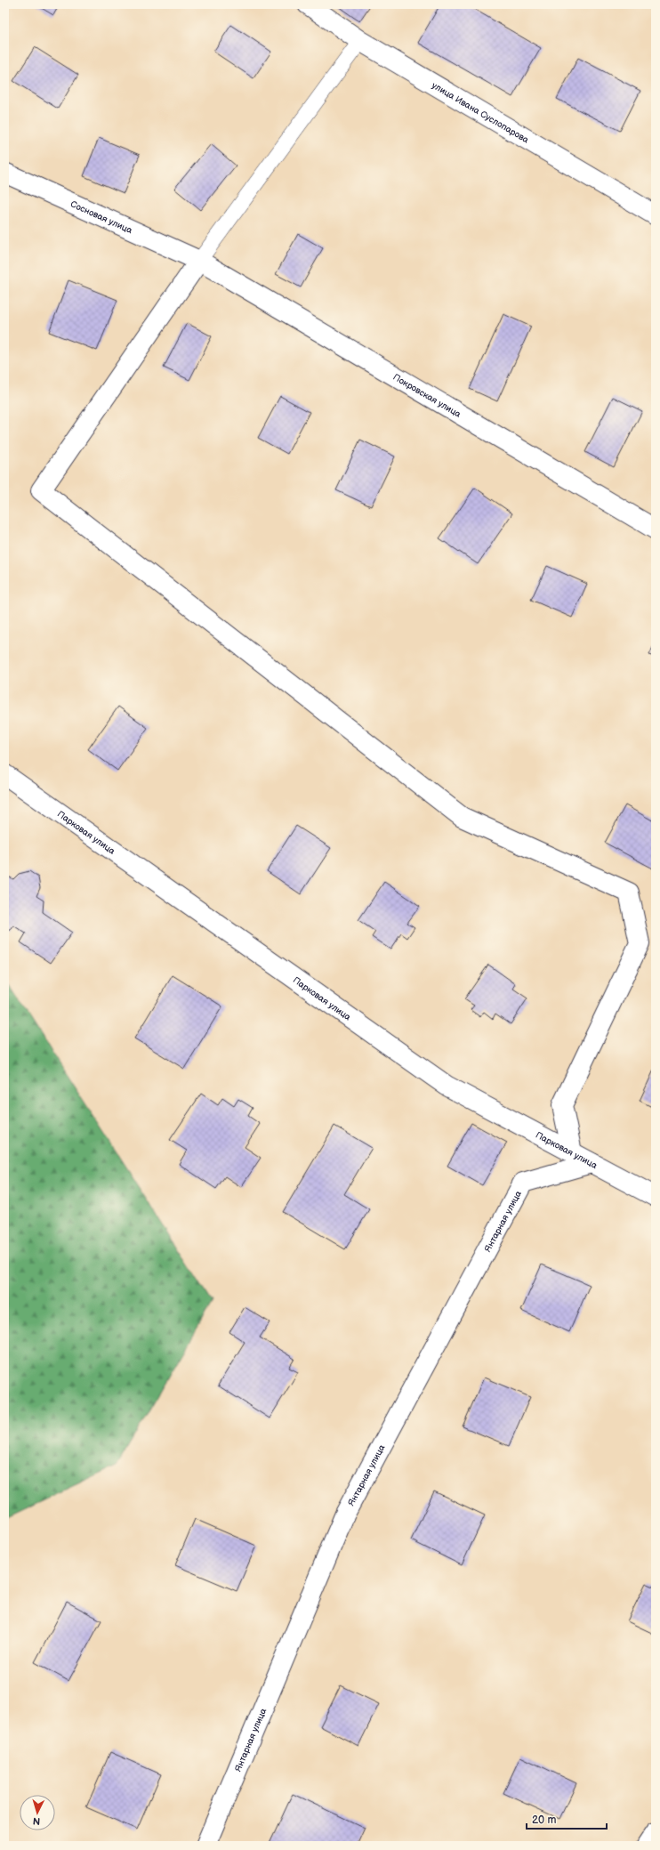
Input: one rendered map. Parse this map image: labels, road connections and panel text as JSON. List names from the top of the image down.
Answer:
{
  "streets": {
    "street": [
      "улица Ивана Суслопарова",
      "Сосновая улица",
      "Покровская улица",
      "Парковая улица",
      "Янтарная улица"
    ]
  },
  "crossings": [
    ["Сосновая улица", "Покровская улица"],
    ["Парковая улица", "Янтарная улица"]
  ],
  "scale_bar": "20 m",
  "north": "bottom"
}
